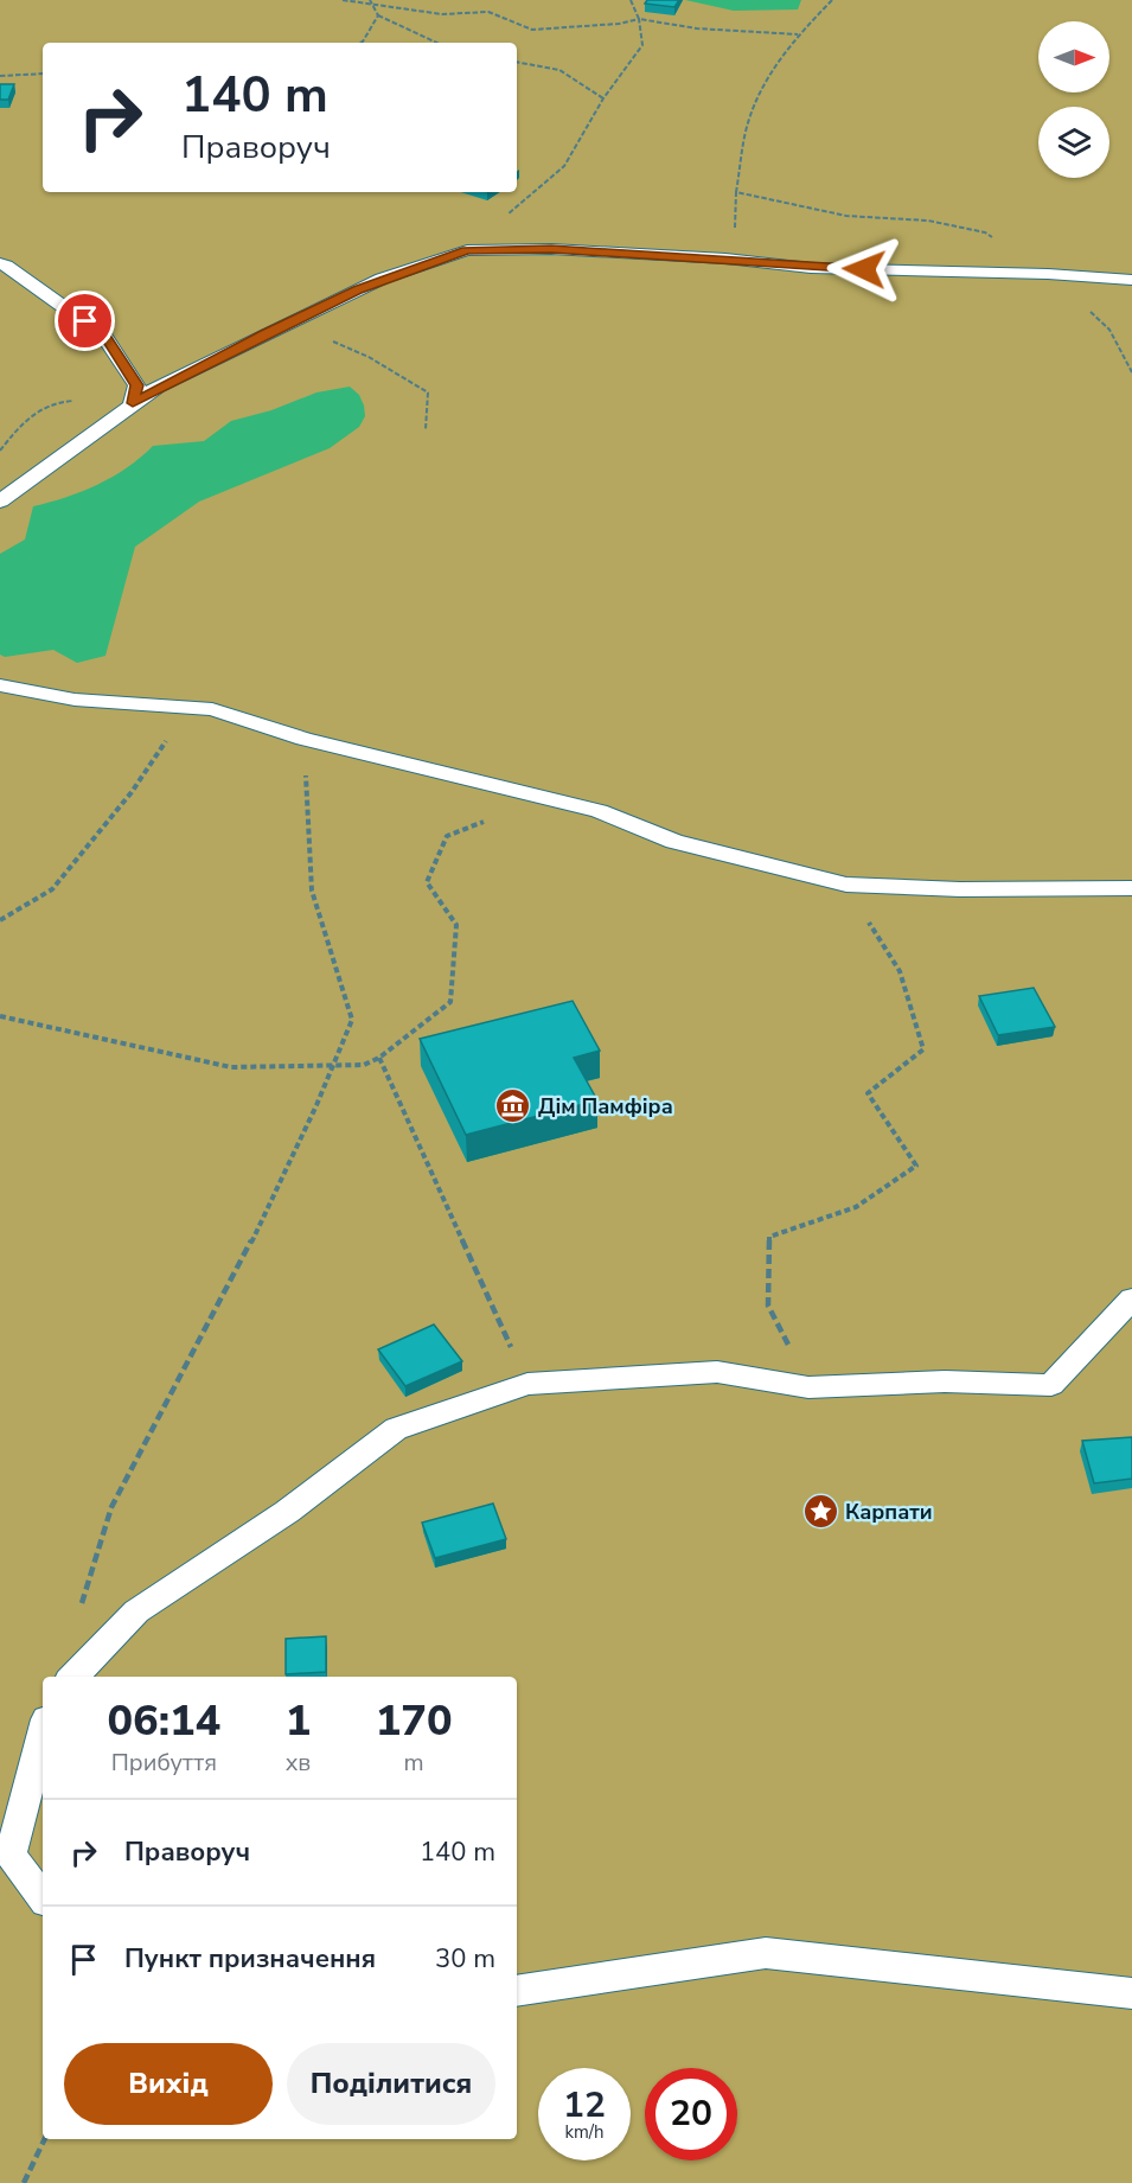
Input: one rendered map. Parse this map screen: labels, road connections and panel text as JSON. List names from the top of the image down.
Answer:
{
  "places": {
    "museum": ["Дім Памфіра"],
    "place": ["Карпати"]
  },
  "north": "right",
  "page": {
    "turn": ["140 m", "Праворуч"],
    "eta": [
      "06:14",
      "Прибуття",
      "1",
      "хв",
      "170",
      "m"
    ],
    "list": [
      {
        "name": "Праворуч",
        "value": "140 m"
      },
      {
        "name": "Пункт призначення",
        "value": "30 m"
      }
    ],
    "buttons": ["Вихід", "Поділитися"],
    "speed": "12 km/h",
    "limit": "20"
  }
}
